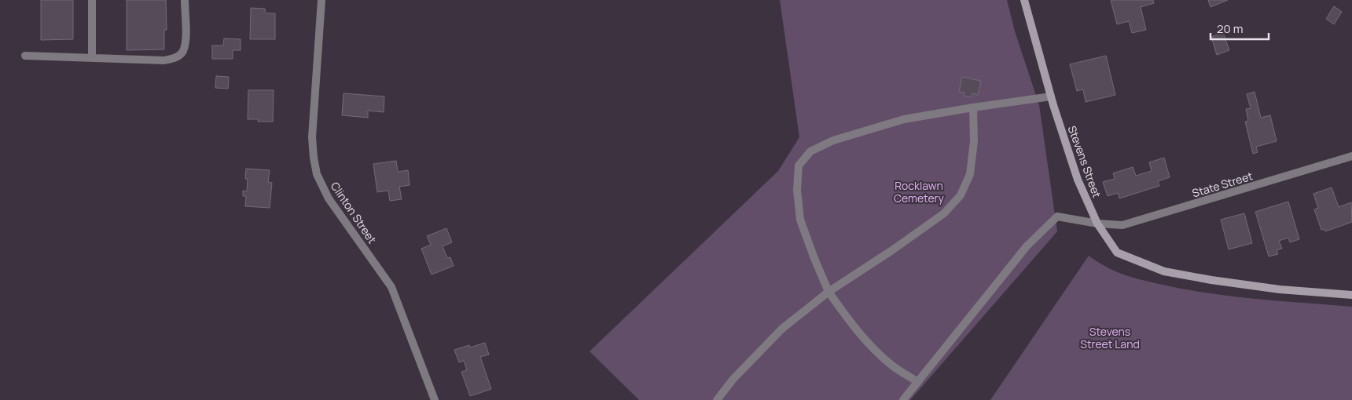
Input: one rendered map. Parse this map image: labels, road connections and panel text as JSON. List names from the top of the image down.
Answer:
{
  "streets": {
    "street": ["Stevens Street", "State Street", "Clinton Street"]
  },
  "crossings": [
    ["Stevens Street", "State Street"]
  ],
  "parks": ["Rocklawn Cemetery", "Stevens Street Land"],
  "scale_bar": "20 m"
}
